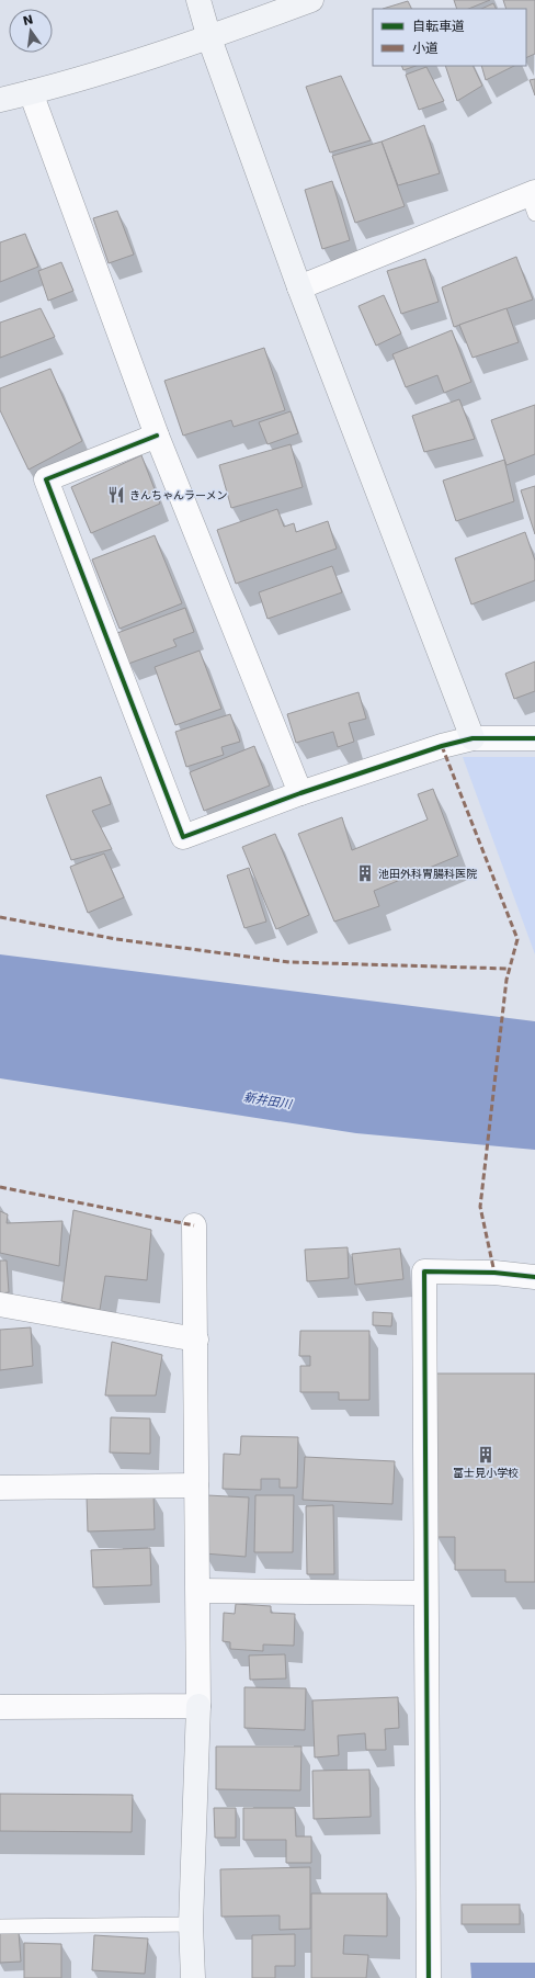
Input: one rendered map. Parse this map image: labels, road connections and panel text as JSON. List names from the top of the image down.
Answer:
{
  "water": ["新井田川"],
  "places": {
    "restaurant": ["きんちゃんラーメン"],
    "building": ["池田外科胃腸科医院", "富士見小学校"]
  },
  "legend": ["自転車道", "小道"],
  "north": "top"
}
